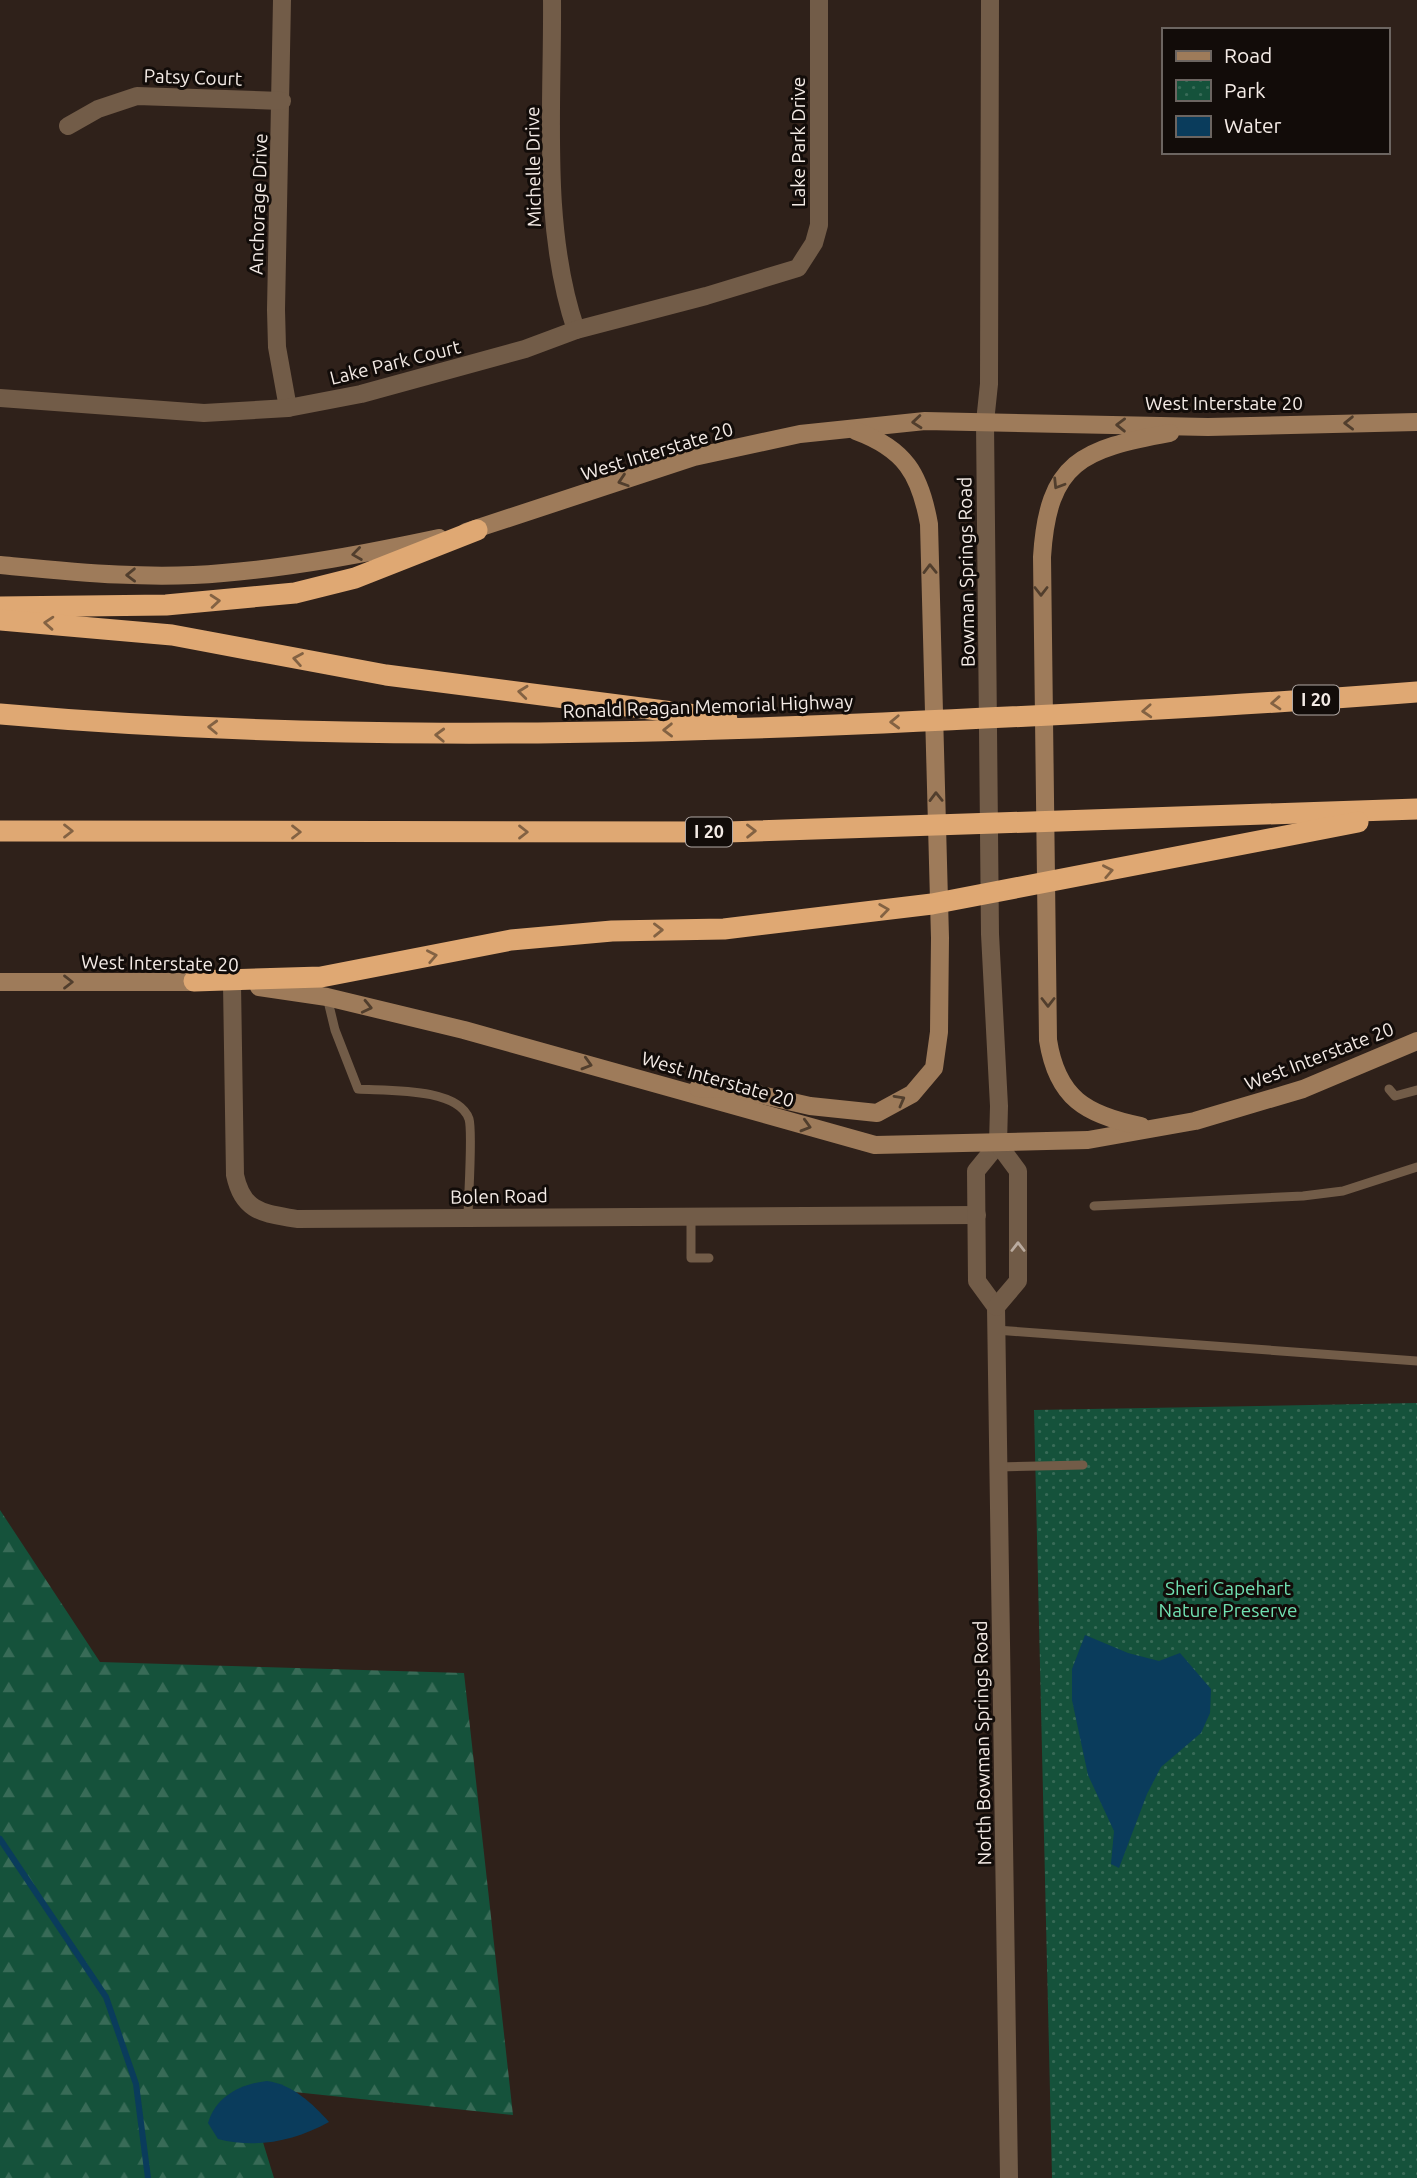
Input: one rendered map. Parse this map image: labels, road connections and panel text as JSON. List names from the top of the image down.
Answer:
{
  "streets": {
    "highway": ["I 20", "Ronald Reagan Memorial Highway"],
    "main road": ["West Interstate 20"],
    "street": [
      "Patsy Court",
      "Lake Park Drive",
      "Michelle Drive",
      "Anchorage Drive",
      "Lake Park Court",
      "Bowman Springs Road",
      "Bolen Road",
      "North Bowman Springs Road"
    ]
  },
  "crossings": [
    ["Patsy Court", "Anchorage Drive"],
    ["Lake Park Drive", "Lake Park Court"],
    ["Michelle Drive", "Lake Park Court"],
    ["Anchorage Drive", "Lake Park Court"],
    ["West Interstate 20", "Bowman Springs Road"],
    ["West Interstate 20", "Bolen Road"]
  ],
  "parks": ["Sheri Capehart Nature Preserve"],
  "legend": ["Road", "Park", "Water"]
}
